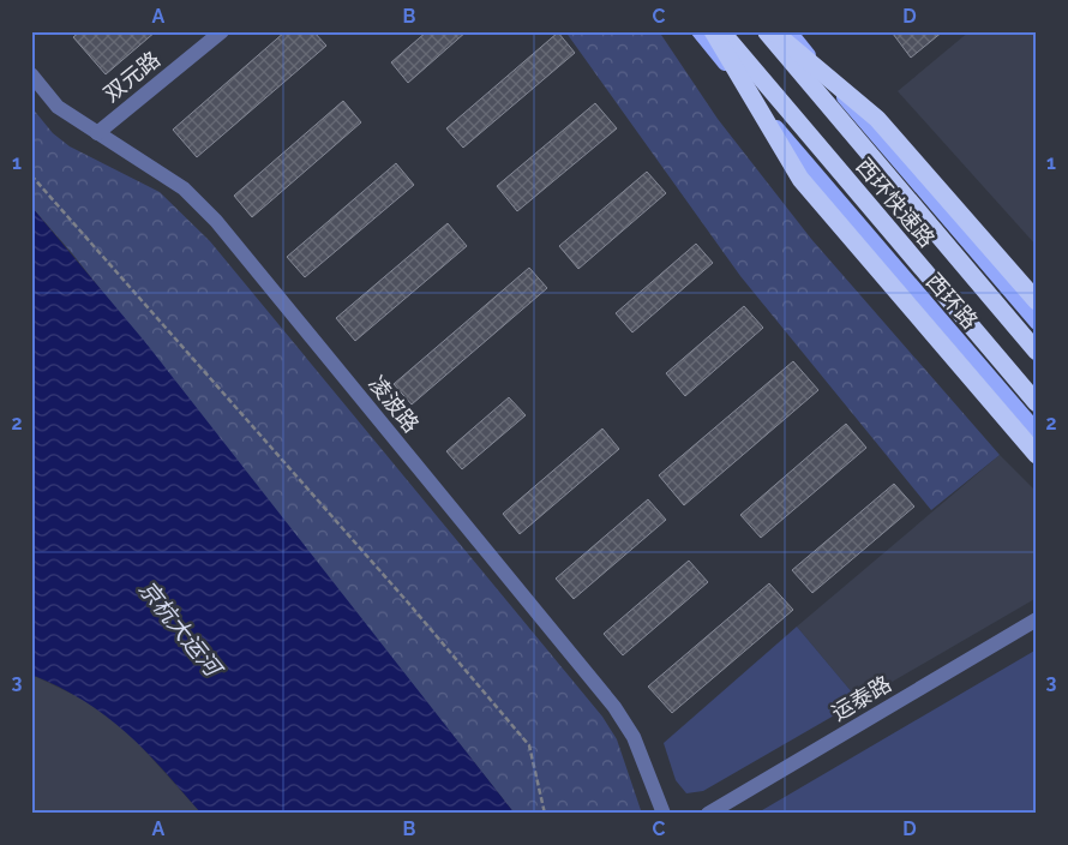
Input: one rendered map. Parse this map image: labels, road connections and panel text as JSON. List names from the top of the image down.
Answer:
{
  "streets": {
    "highway": ["西环快速路"],
    "main road": ["西环路"],
    "street": ["双元路", "凌波路", "运泰路"]
  },
  "crossings": [
    ["双元路", "凌波路"]
  ],
  "water": ["京杭大运河"],
  "grid": {
    "columns": [
      "A",
      "B",
      "C",
      "D"
    ],
    "rows": ["1", "2", "3"]
  }
}
